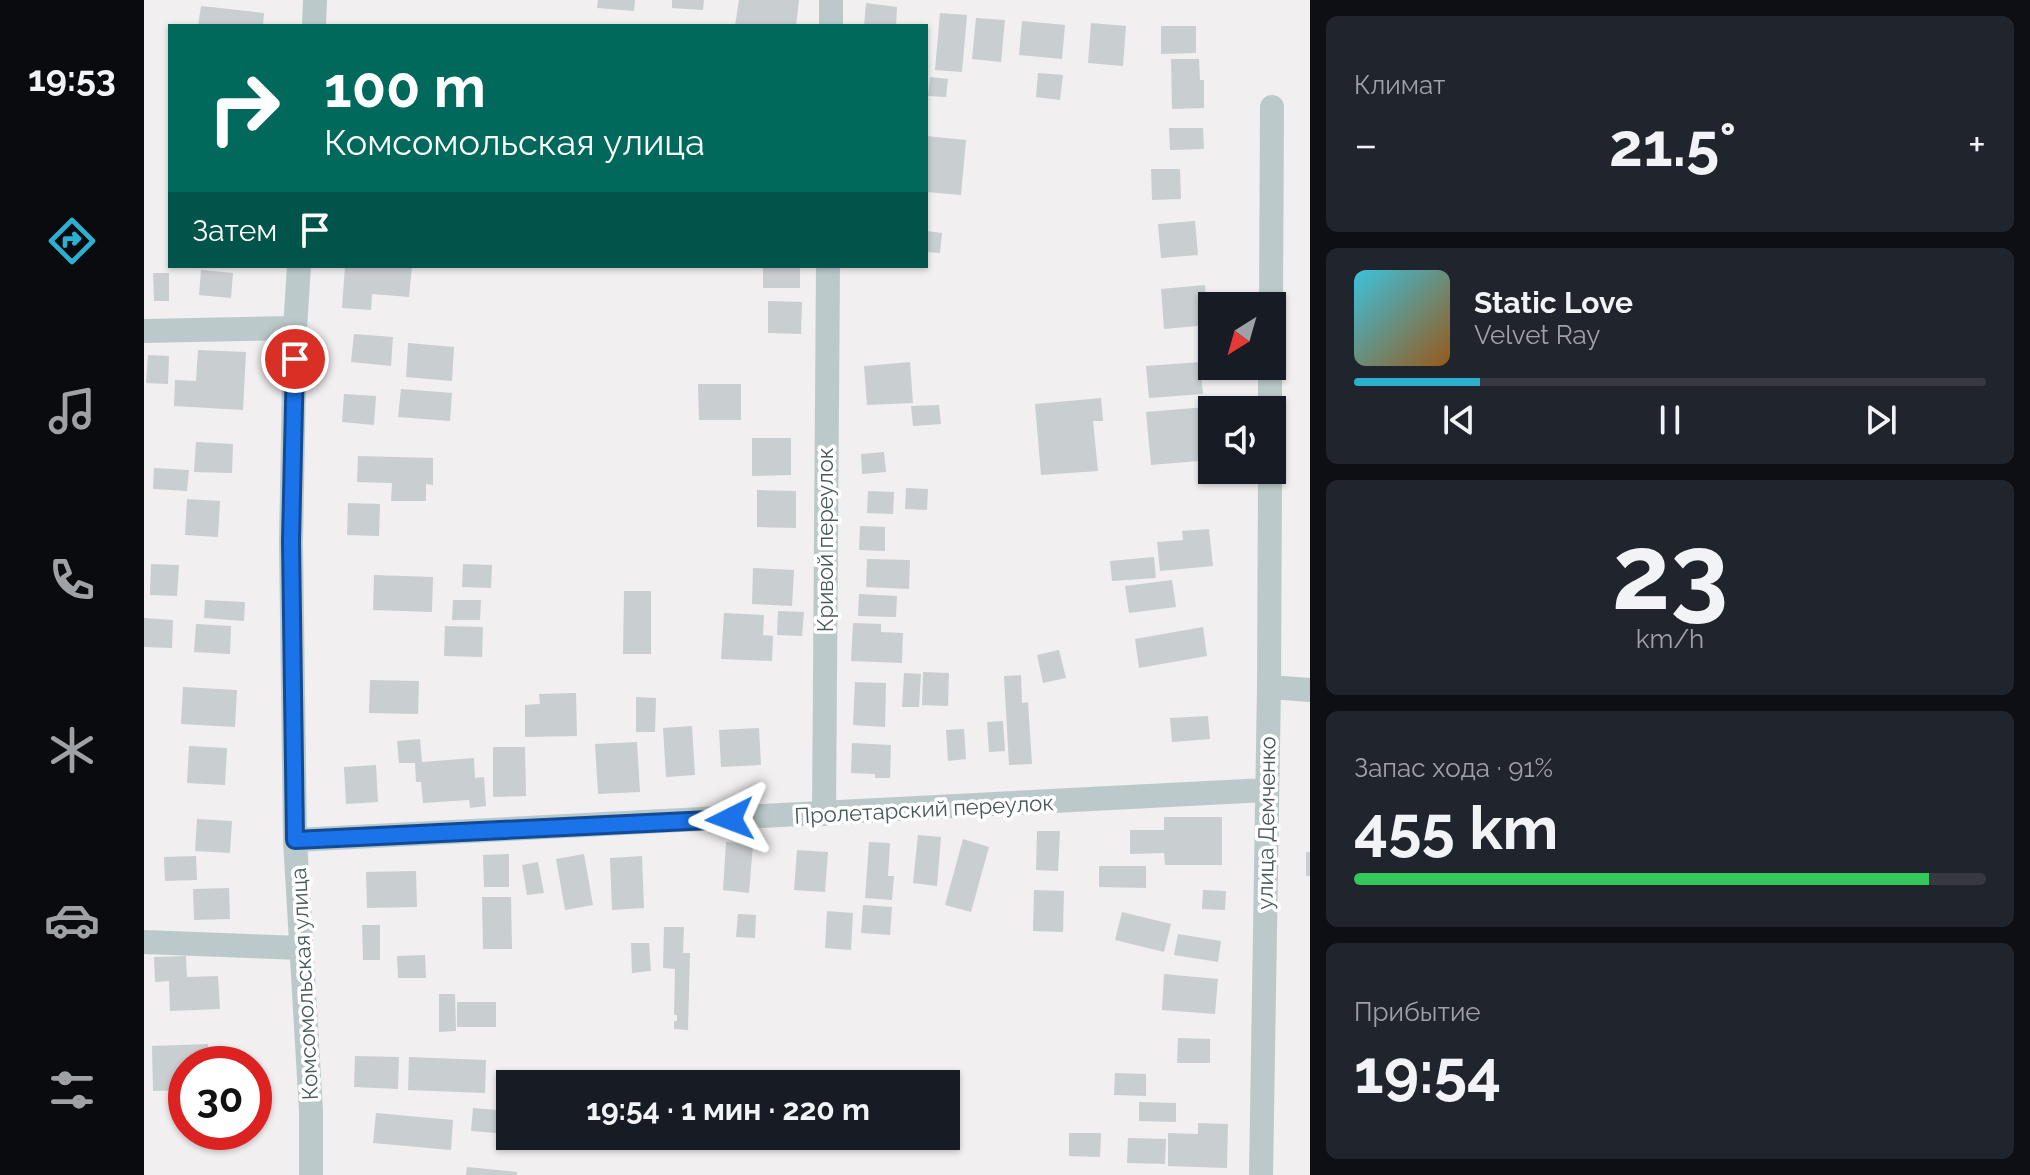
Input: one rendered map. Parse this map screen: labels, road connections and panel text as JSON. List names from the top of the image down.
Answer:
{
  "streets": {
    "street": [
      "Кривой переулок",
      "Пролетарский переулок",
      "улица Демченко",
      "Комсомольская улица"
    ]
  },
  "crossings": [
    ["Кривой переулок", "Пролетарский переулок"],
    ["Пролетарский переулок", "улица Демченко"],
    ["Пролетарский переулок", "Комсомольская улица"]
  ],
  "north": "bottom left",
  "page": {
    "tabs": "19:53",
    "tile": [
      "Климат",
      ["23", "km/h"],
      ["Запас хода · 91%", "455 km"],
      ["Прибытие", "19:54"]
    ],
    "turn": ["100 m", "Комсомольская улица"],
    "heat": ["−", "21.5°", "+"],
    "then": "Затем",
    "song": ["Static Love", "Velvet Ray"],
    "limit": "30",
    "trip": "19:54 · 1 мин · 220 m"
  }
}
